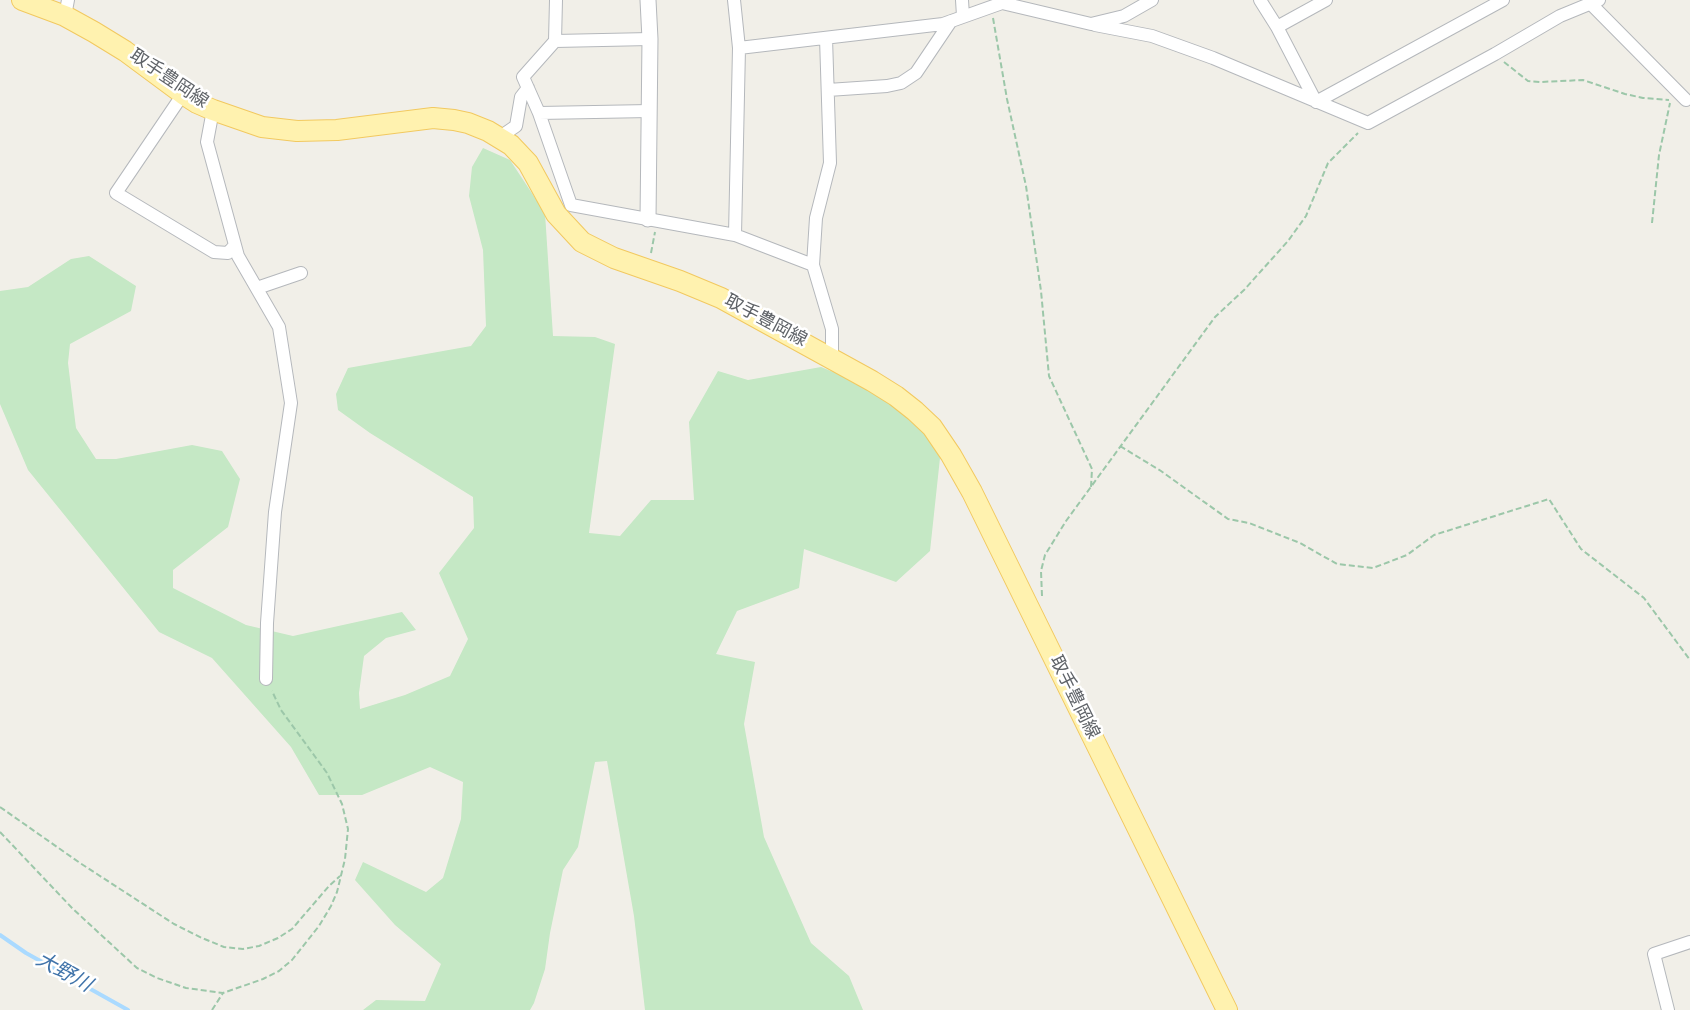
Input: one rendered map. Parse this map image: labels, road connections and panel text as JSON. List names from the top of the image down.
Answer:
{
  "streets": {
    "main road": ["取手豊岡線"]
  },
  "water": ["大野川"]
}
